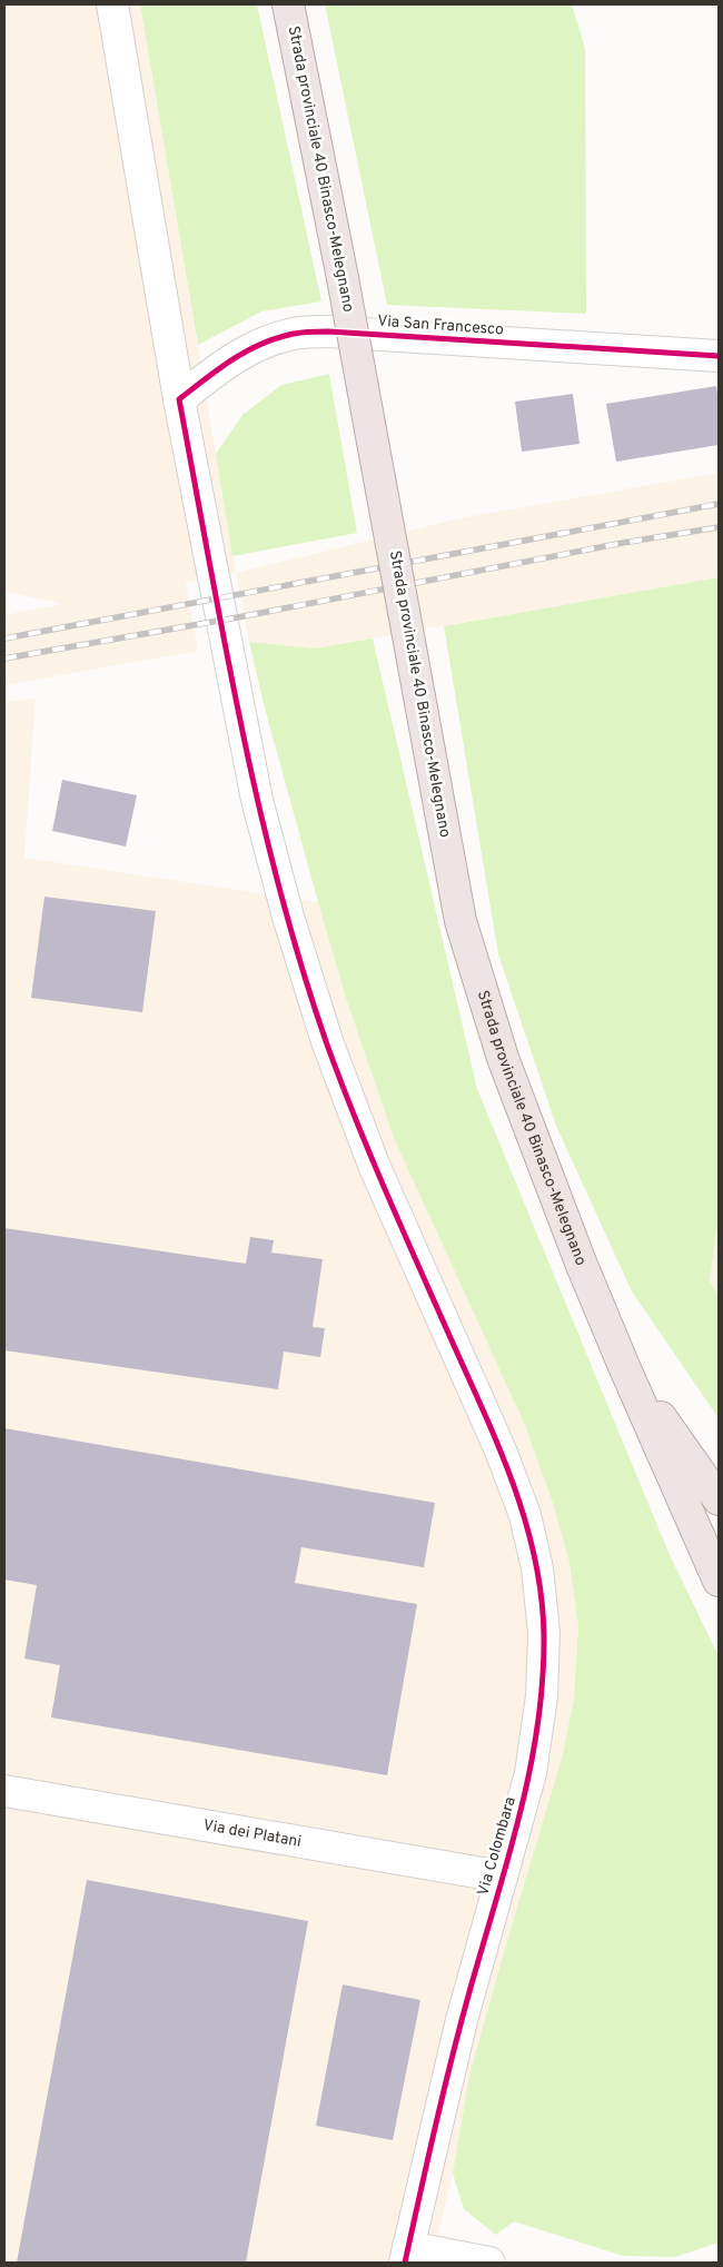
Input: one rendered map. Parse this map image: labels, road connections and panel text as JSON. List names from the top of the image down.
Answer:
{
  "streets": {
    "main road": ["Strada provinciale 40 Binasco-Melegnano"],
    "street": ["Via San Francesco", "Via dei Platani", "Via Colombara"]
  },
  "crossings": [
    ["Via San Francesco", "Via Colombara"],
    ["Via dei Platani", "Via Colombara"]
  ]
}
